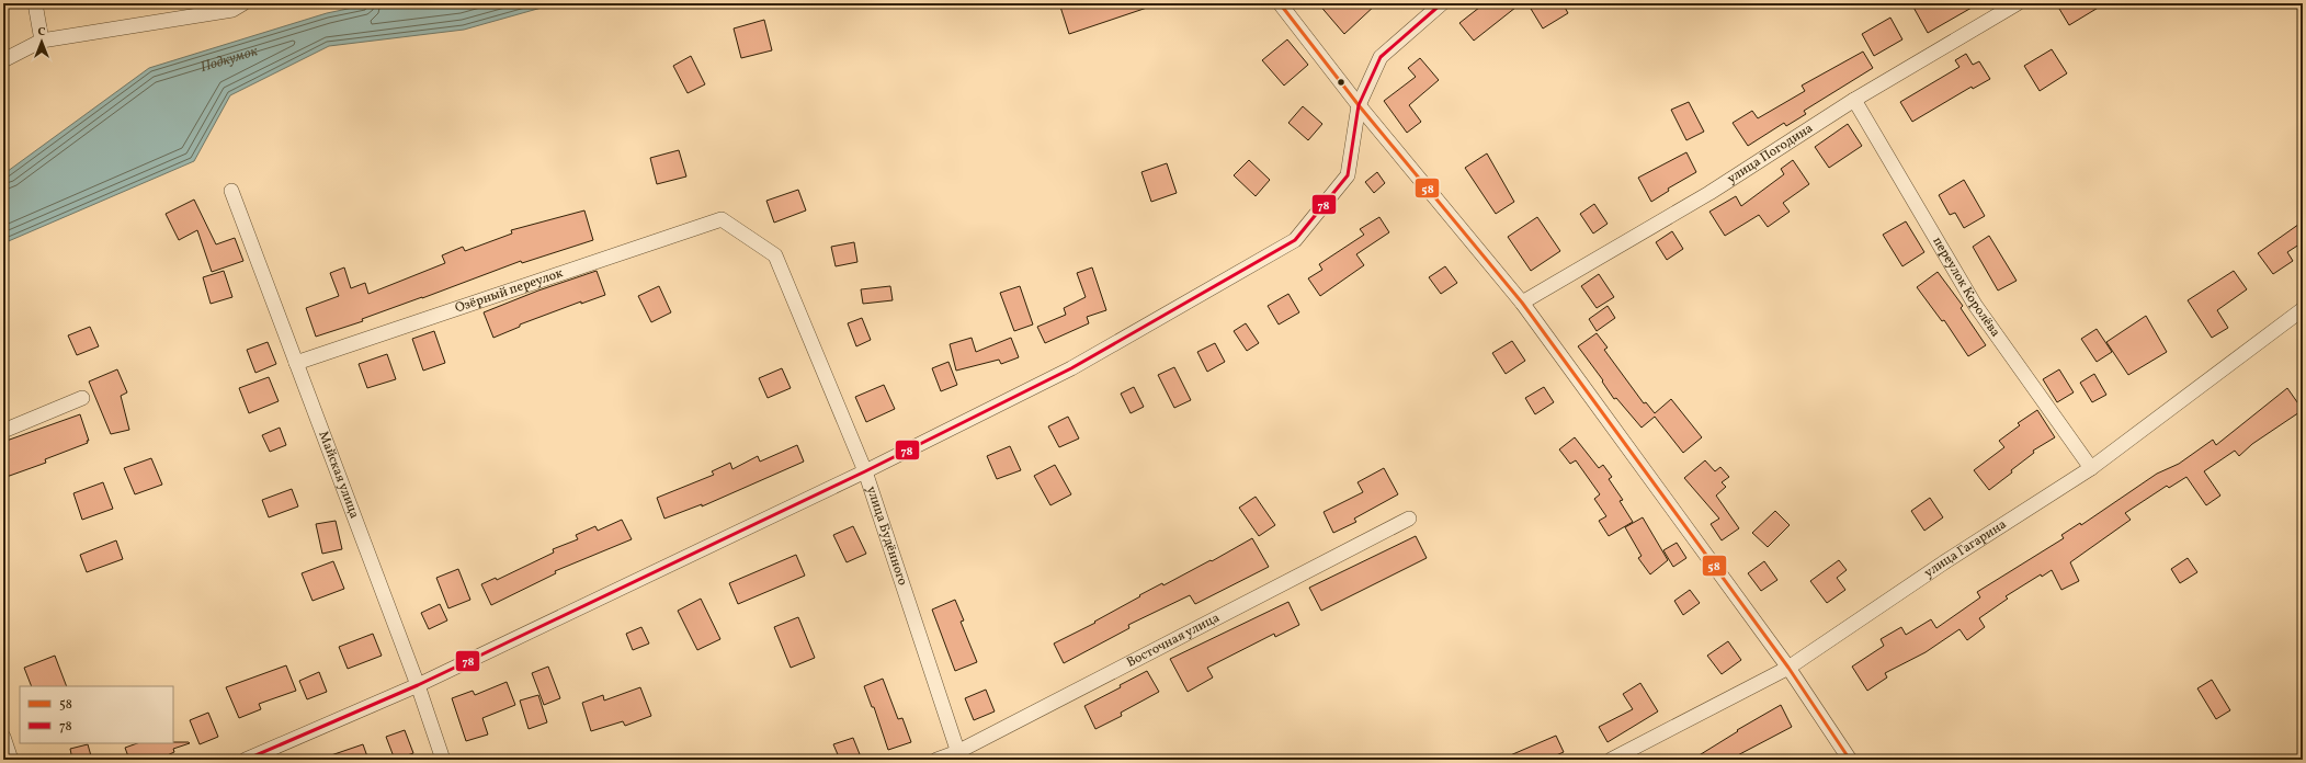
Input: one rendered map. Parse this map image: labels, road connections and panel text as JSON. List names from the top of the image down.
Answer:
{
  "streets": {
    "street": [
      "улица Погодина",
      "переулок Королёва",
      "Озёрный переулок",
      "Майская улица",
      "улица Будённого",
      "улица Гагарина",
      "Восточная улица"
    ]
  },
  "crossings": [
    ["улица Погодина", "переулок Королёва"],
    ["переулок Королёва", "улица Гагарина"],
    ["Озёрный переулок", "Майская улица"],
    ["Озёрный переулок", "улица Будённого"],
    ["улица Будённого", "Восточная улица"]
  ],
  "water": ["Подкумок"],
  "lines": ["transit line 58", "transit line 78"],
  "legend": ["58", "78"],
  "north": "top"
}
